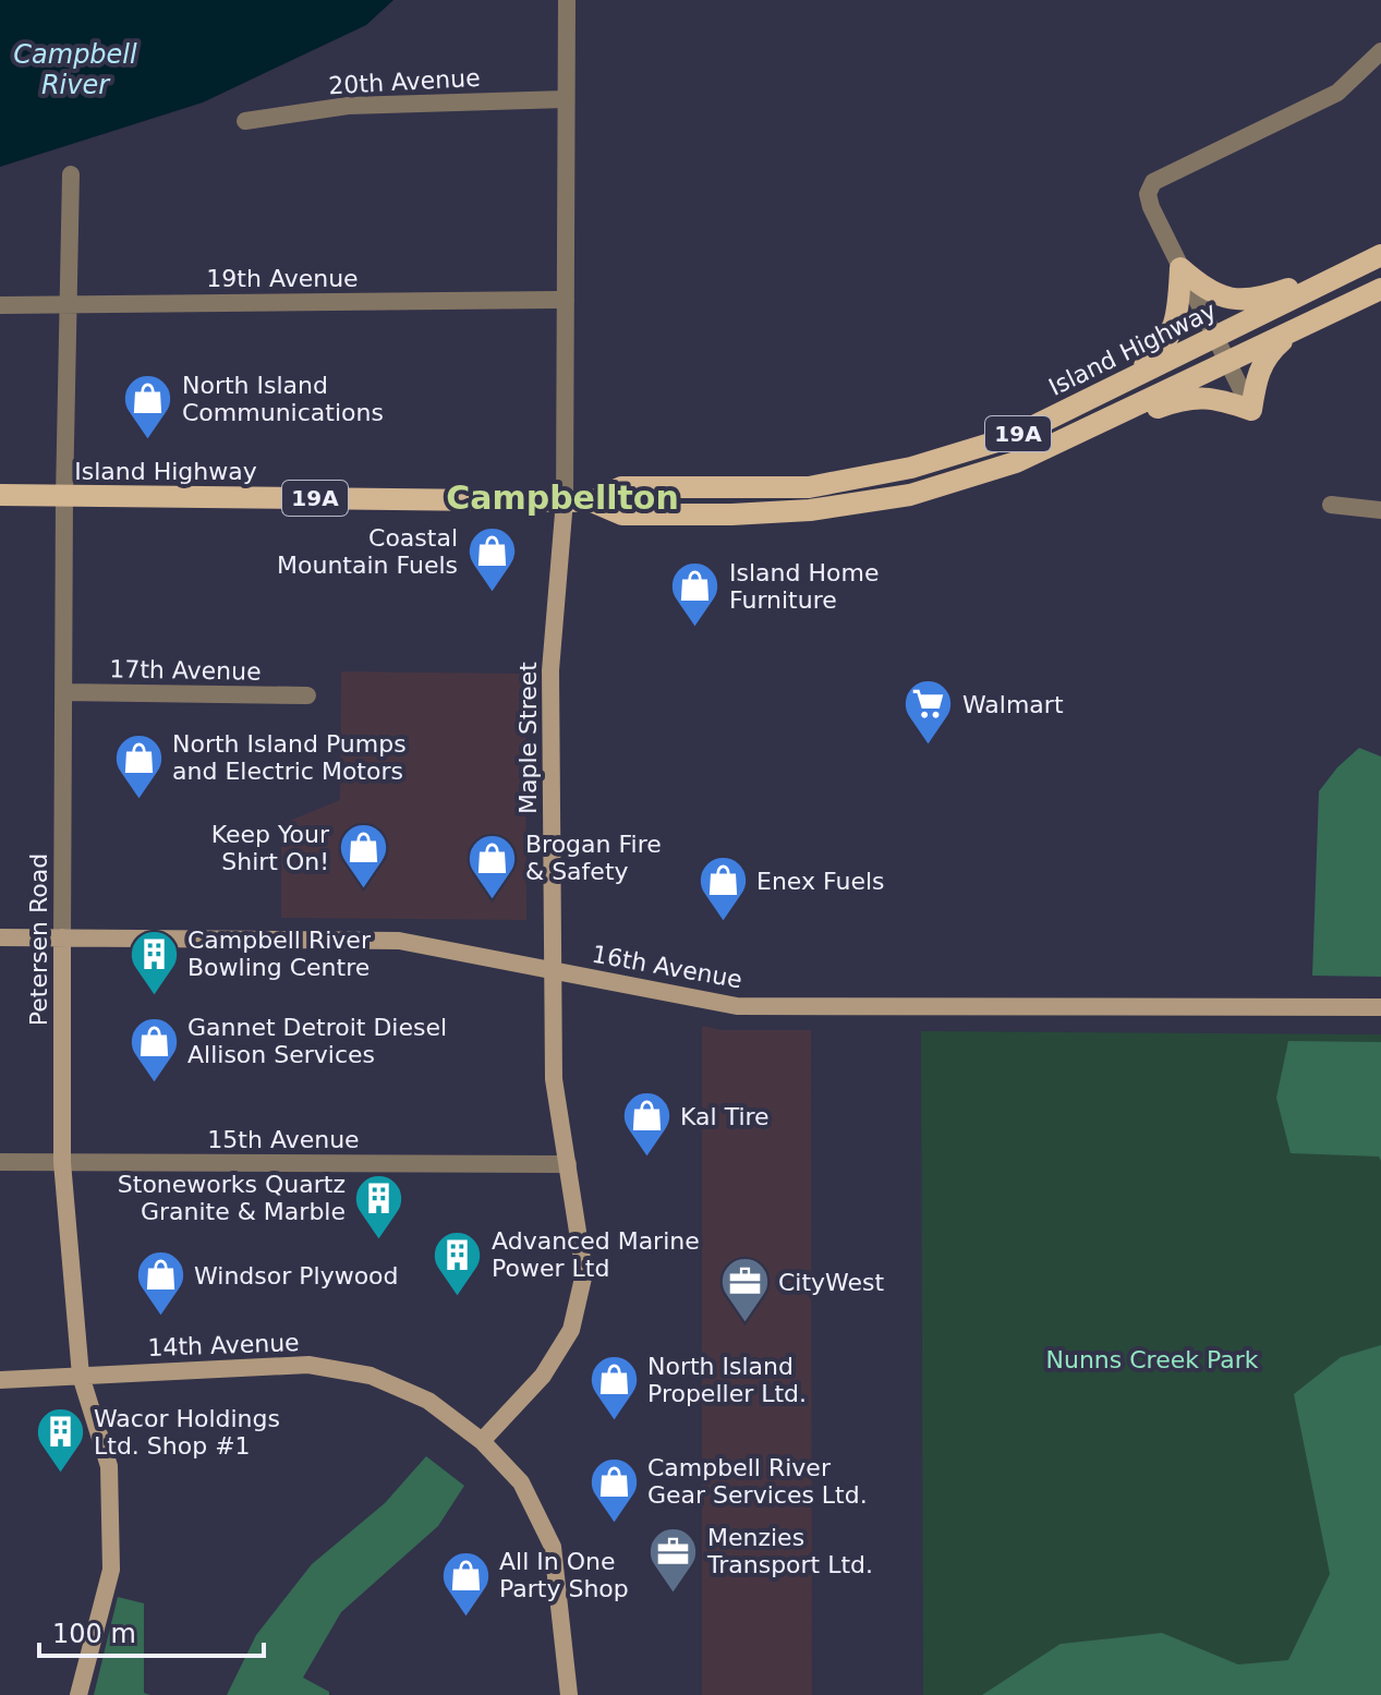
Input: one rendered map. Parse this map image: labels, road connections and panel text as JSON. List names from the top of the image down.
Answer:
{
  "streets": {
    "main road": ["Island Highway", "19A"],
    "street": [
      "20th Avenue",
      "19th Avenue",
      "17th Avenue",
      "Maple Street",
      "Petersen Road",
      "16th Avenue",
      "15th Avenue",
      "14th Avenue"
    ]
  },
  "crossings": [
    ["20th Avenue", "Maple Street"],
    ["19th Avenue", "Maple Street"],
    ["19th Avenue", "Petersen Road"],
    ["Island Highway", "Maple Street"],
    ["Island Highway", "Petersen Road"],
    ["17th Avenue", "Petersen Road"],
    ["Maple Street", "16th Avenue"],
    ["Maple Street", "15th Avenue"],
    ["Maple Street", "14th Avenue"],
    ["Petersen Road", "16th Avenue"],
    ["Petersen Road", "15th Avenue"],
    ["Petersen Road", "14th Avenue"]
  ],
  "districts": ["Campbellton"],
  "water": ["Campbell River"],
  "parks": ["Nunns Creek Park"],
  "places": {
    "shop": [
      "North Island Communications",
      "Coastal Mountain Fuels",
      "Island Home Furniture",
      "North Island Pumps and Electric Motors",
      "Keep Your Shirt On!",
      "Brogan Fire & Safety",
      "Enex Fuels",
      "Gannet Detroit Diesel Allison Services",
      "Kal Tire",
      "Windsor Plywood",
      "North Island Propeller Ltd.",
      "Campbell River Gear Services Ltd.",
      "All In One Party Shop"
    ],
    "supermarket": ["Walmart"],
    "building": [
      "Campbell River Bowling Centre",
      "Stoneworks Quartz Granite & Marble",
      "Advanced Marine Power Ltd",
      "Wacor Holdings Ltd. Shop #1"
    ],
    "office": ["CityWest", "Menzies Transport Ltd."]
  },
  "scale_bar": "100 m"
}
